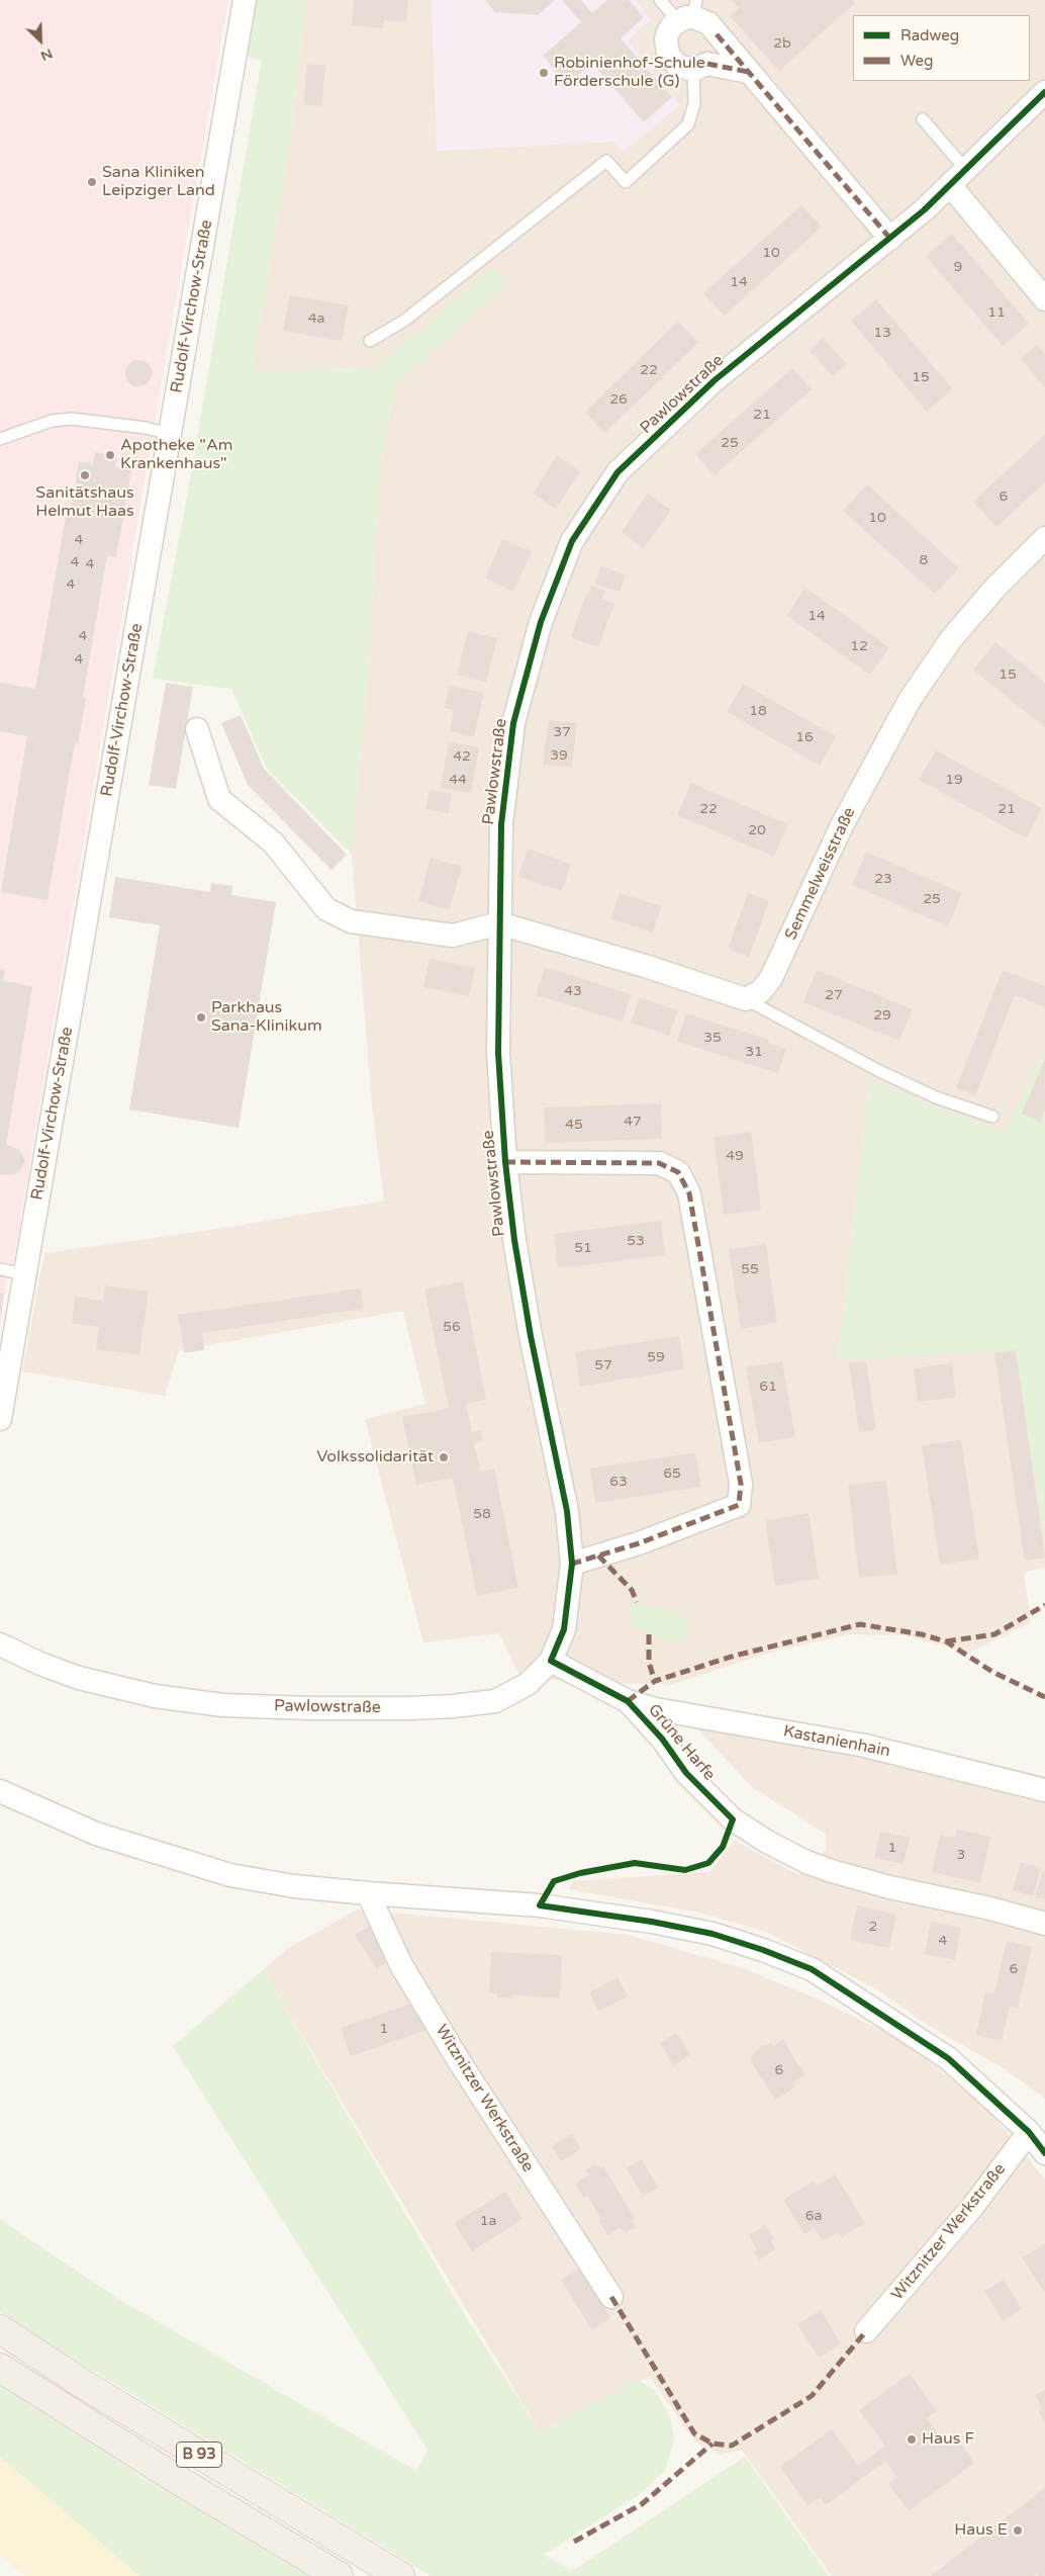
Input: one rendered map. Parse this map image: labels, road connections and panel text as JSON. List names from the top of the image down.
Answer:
{
  "streets": {
    "main road": ["B 93"],
    "street": [
      "Rudolf-Virchow-Straße",
      "Pawlowstraße",
      "Semmelweisstraße",
      "Kastanienhain",
      "Grüne Harfe",
      "Witznitzer Werkstraße"
    ]
  },
  "crossings": [
    ["Pawlowstraße", "Grüne Harfe"],
    ["Kastanienhain", "Grüne Harfe"]
  ],
  "places": [
    "Robinienhof-Schule Förderschule (G)",
    "Sana Kliniken Leipziger Land",
    "Apotheke \"Am Krankenhaus\"",
    "Sanitätshaus Helmut Haas",
    "Parkhaus Sana-Klinikum",
    "Volkssolidarität",
    "Haus F",
    "Haus E"
  ],
  "house_numbers": [
    "2b",
    "10",
    "9",
    "14",
    "11",
    "4a",
    "13",
    "22",
    "15",
    "26",
    "21",
    "25",
    "6",
    "10",
    "4",
    "8",
    "4",
    "4",
    "4",
    "14",
    "4",
    "12",
    "4",
    "15",
    "18",
    "37",
    "16",
    "39",
    "42",
    "44",
    "19",
    "22",
    "21",
    "20",
    "23",
    "25",
    "43",
    "27",
    "29",
    "35",
    "31",
    "47",
    "45",
    "49",
    "53",
    "51",
    "55",
    "56",
    "59",
    "57",
    "61",
    "65",
    "63",
    "58",
    "1",
    "3",
    "2",
    "4",
    "6",
    "1",
    "6",
    "6a",
    "1a"
  ],
  "legend": ["Radweg", "Weg"],
  "north": "bottom right"
}
